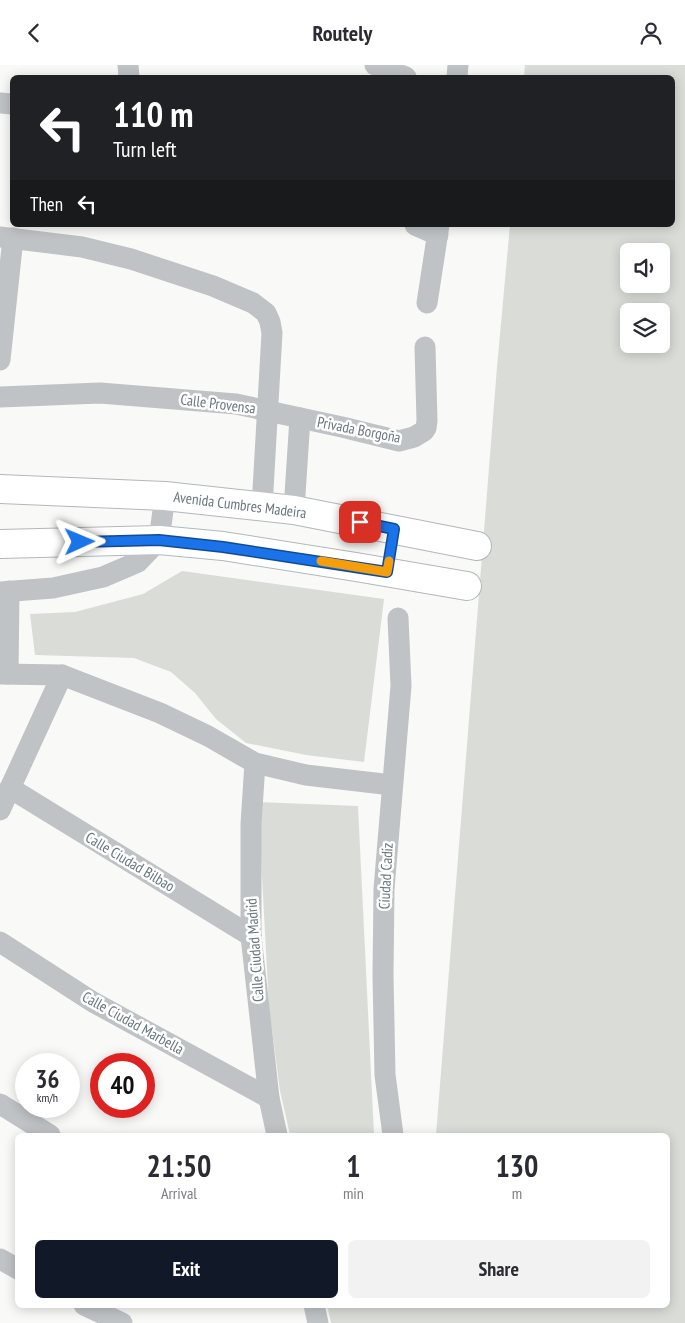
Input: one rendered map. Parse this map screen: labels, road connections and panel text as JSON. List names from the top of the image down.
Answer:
{
  "streets": {
    "street": [
      "Calle Provensa",
      "Privada Borgoña",
      "Avenida Cumbres Madeira",
      "Calle Ciudad Bilbao",
      "Ciudad Cadiz",
      "Calle Ciudad Madrid",
      "Calle Ciudad Marbella"
    ]
  },
  "crossings": [
    ["Calle Provensa", "Privada Borgoña"],
    ["Calle Ciudad Bilbao", "Calle Ciudad Madrid"],
    ["Calle Ciudad Madrid", "Calle Ciudad Marbella"]
  ],
  "page": {
    "header": "Routely",
    "turn": ["110 m", "Turn left"],
    "then": "Then",
    "speed": "36 km/h",
    "limit": "40",
    "eta": [
      "21:50",
      "Arrival",
      "1",
      "min",
      "130",
      "m"
    ],
    "buttons": ["Exit", "Share"]
  }
}
